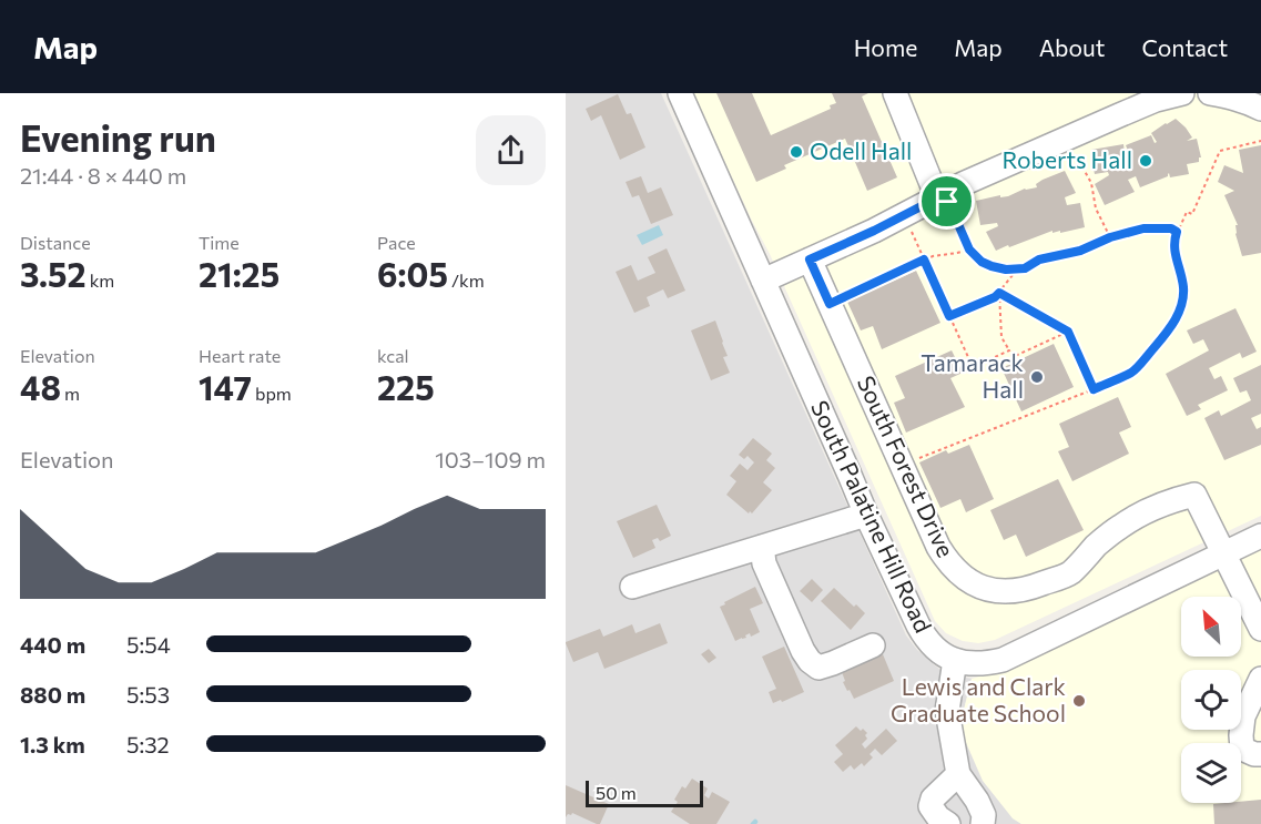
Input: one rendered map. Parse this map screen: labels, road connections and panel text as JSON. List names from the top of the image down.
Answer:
{
  "streets": {
    "street": ["South Forest Drive", "South Palatine Hill Road"]
  },
  "crossings": [
    ["South Forest Drive", "South Palatine Hill Road"]
  ],
  "places": [
    "Odell Hall",
    "Roberts Hall",
    "Tamarack Hall",
    "Lewis and Clark Graduate School"
  ],
  "scale_bar": "50 m",
  "north": "top left",
  "page": {
    "header": "Map",
    "nav": [
      "Home",
      "Map",
      "About",
      "Contact"
    ],
    "heading": ["Evening run", "21:44 · 8 × 440 m"],
    "stats": [
      ["Distance", "3.52 km"],
      ["Time", "21:25"],
      ["Pace", "6:05 /km"],
      ["Elevation", "48 m"],
      ["Heart rate", "147 bpm"],
      ["kcal", "225"]
    ],
    "chart": ["Elevation", "103–109 m"],
    "list": [
      {
        "name": "440 m",
        "note": "5:54"
      },
      {
        "name": "880 m",
        "note": "5:53"
      },
      {
        "name": "1.3 km",
        "note": "5:32"
      }
    ],
    "scale": "50 m"
  }
}
